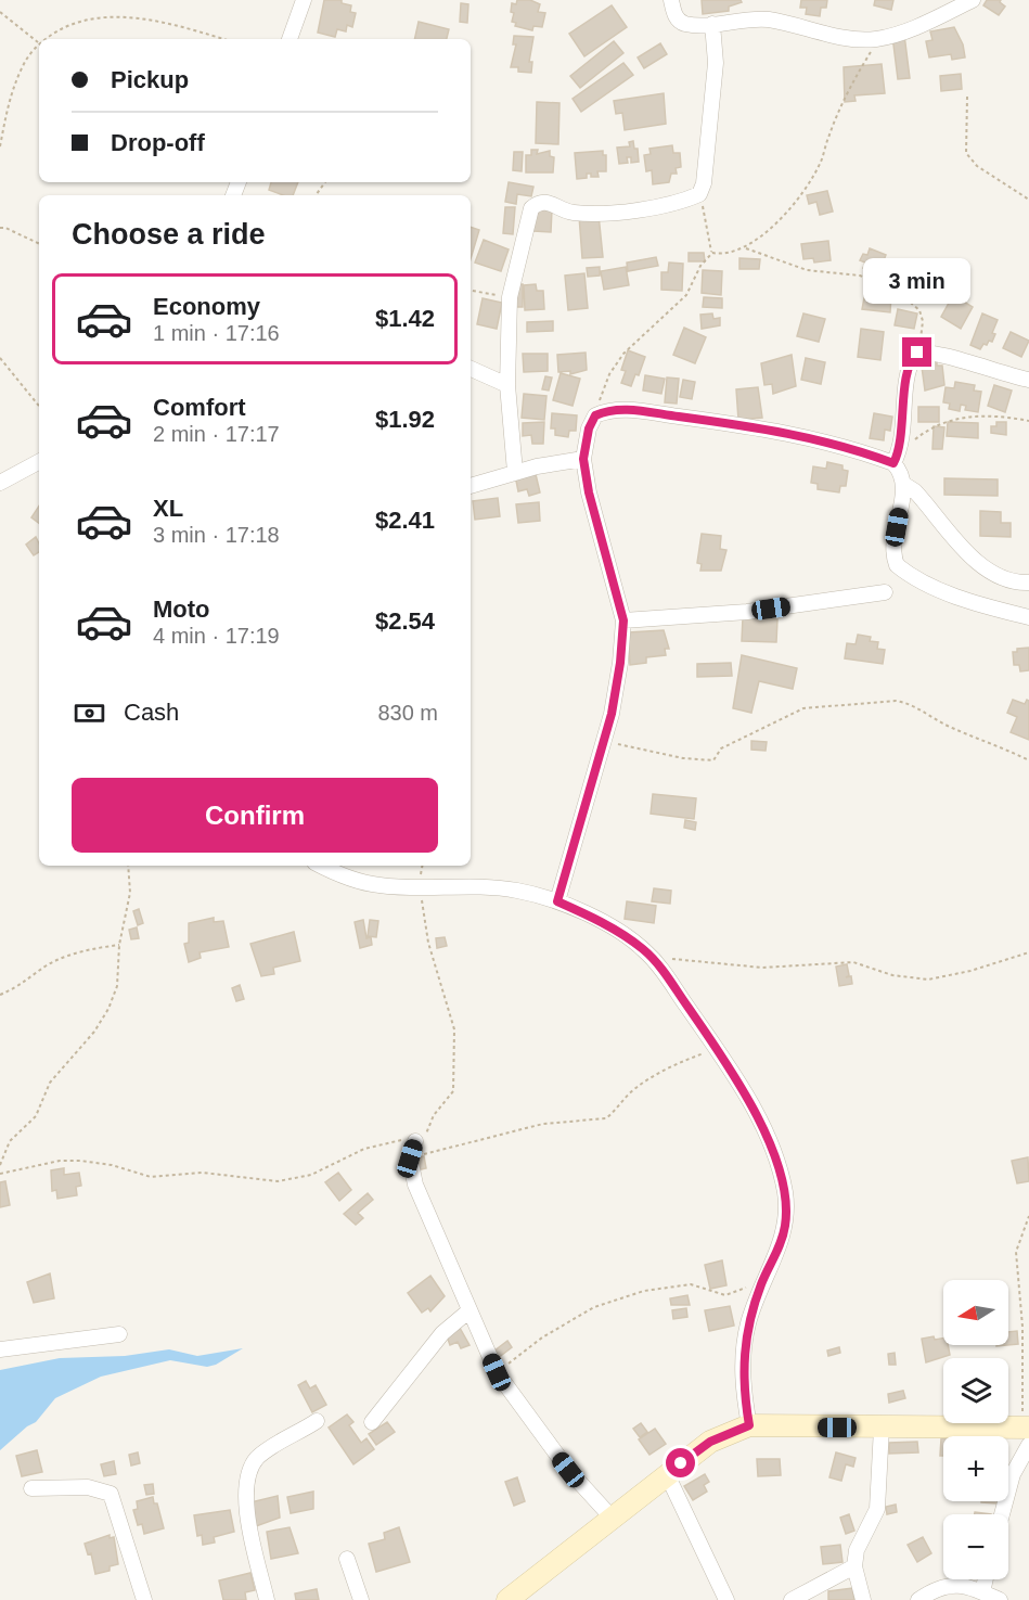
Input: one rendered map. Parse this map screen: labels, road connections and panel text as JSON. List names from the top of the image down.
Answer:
{
  "north": "left",
  "page": {
    "banner": ["Pickup", "Drop-off"],
    "heading": "Choose a ride",
    "bubble": "3 min",
    "list": [
      {
        "name": "Economy",
        "note": "1 min · 17:16",
        "value": "$1.42"
      },
      {
        "name": "Comfort",
        "note": "2 min · 17:17",
        "value": "$1.92"
      },
      {
        "name": "XL",
        "note": "3 min · 17:18",
        "value": "$2.41"
      },
      {
        "name": "Moto",
        "note": "4 min · 17:19",
        "value": "$2.54"
      }
    ],
    "pay": ["Cash", "830 m"],
    "buttons": "Confirm",
    "map_buttons": ["+", "−"]
  }
}
